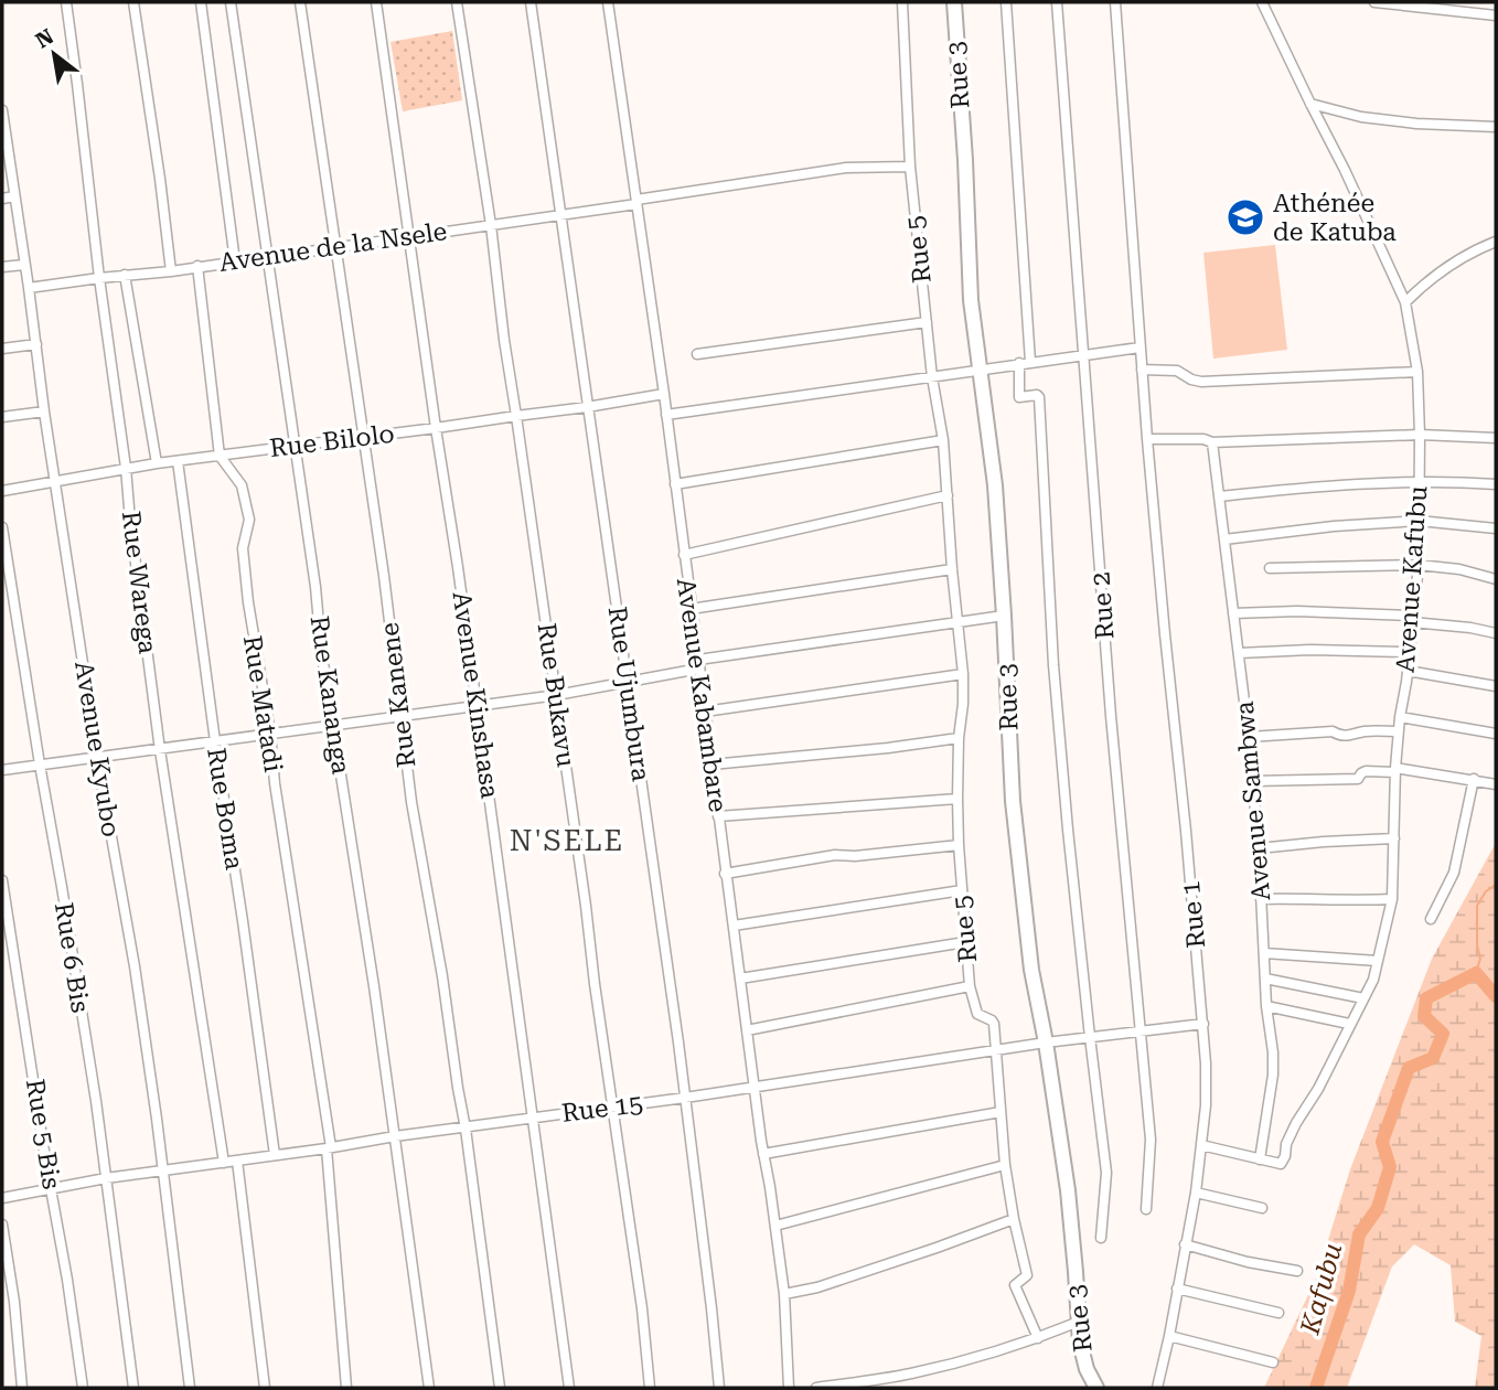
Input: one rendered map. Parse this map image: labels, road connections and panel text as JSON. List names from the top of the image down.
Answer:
{
  "streets": {
    "street": [
      "Rue 3",
      "Avenue de la Nsele",
      "Rue 5",
      "Rue Bilolo",
      "Avenue Kafubu",
      "Rue Warega",
      "Rue 2",
      "Rue Ujumbura",
      "Rue Kananga",
      "Rue Kanene",
      "Avenue Kinshasa",
      "Rue Bukavu",
      "Avenue Kabambare",
      "Rue Matadi",
      "Avenue Kyubo",
      "Avenue Sambwa",
      "Rue Boma",
      "Rue 1",
      "Rue 6 Bis",
      "Rue 15",
      "Rue 5 Bis"
    ]
  },
  "crossings": [
    ["Rue 3", "Rue 15"],
    ["Avenue de la Nsele", "Rue 5"],
    ["Avenue de la Nsele", "Rue Warega"],
    ["Avenue de la Nsele", "Rue Ujumbura"],
    ["Avenue de la Nsele", "Rue Kananga"],
    ["Avenue de la Nsele", "Rue Kanene"],
    ["Avenue de la Nsele", "Avenue Kinshasa"],
    ["Avenue de la Nsele", "Rue Bukavu"],
    ["Avenue de la Nsele", "Avenue Kabambare"],
    ["Avenue de la Nsele", "Rue Matadi"],
    ["Avenue de la Nsele", "Avenue Kyubo"],
    ["Rue 5", "Rue 15"],
    ["Rue Bilolo", "Rue Warega"],
    ["Rue Bilolo", "Rue Ujumbura"],
    ["Rue Bilolo", "Rue Kananga"],
    ["Rue Bilolo", "Rue Kanene"],
    ["Rue Bilolo", "Avenue Kinshasa"],
    ["Rue Bilolo", "Rue Bukavu"],
    ["Rue Bilolo", "Avenue Kabambare"],
    ["Rue Bilolo", "Rue Matadi"],
    ["Rue Bilolo", "Avenue Kyubo"],
    ["Rue Bilolo", "Rue Boma"],
    ["Avenue Kafubu", "Avenue Sambwa"],
    ["Rue Warega", "Rue 15"],
    ["Rue 2", "Rue 15"],
    ["Rue Ujumbura", "Rue 15"],
    ["Rue Kananga", "Rue 15"],
    ["Rue Kanene", "Rue 15"],
    ["Avenue Kinshasa", "Rue 15"],
    ["Rue Bukavu", "Rue 15"],
    ["Avenue Kabambare", "Rue 15"],
    ["Rue Matadi", "Rue 15"],
    ["Avenue Kyubo", "Rue 15"],
    ["Rue Boma", "Rue 15"],
    ["Rue 1", "Rue 15"],
    ["Rue 6 Bis", "Rue 15"],
    ["Rue 15", "Rue 5 Bis"]
  ],
  "districts": ["N'SELE"],
  "water": ["Kafubu"],
  "places": {
    "school or university": ["Athénée de Katuba"]
  },
  "north": "top left"
}
